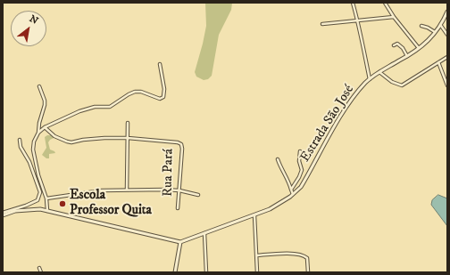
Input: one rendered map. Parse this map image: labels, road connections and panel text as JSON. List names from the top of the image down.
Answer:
{
  "streets": {
    "street": ["Estrada São José", "Rua Pará"]
  },
  "places": ["Escola Professor Quita"],
  "north": "top right"
}
